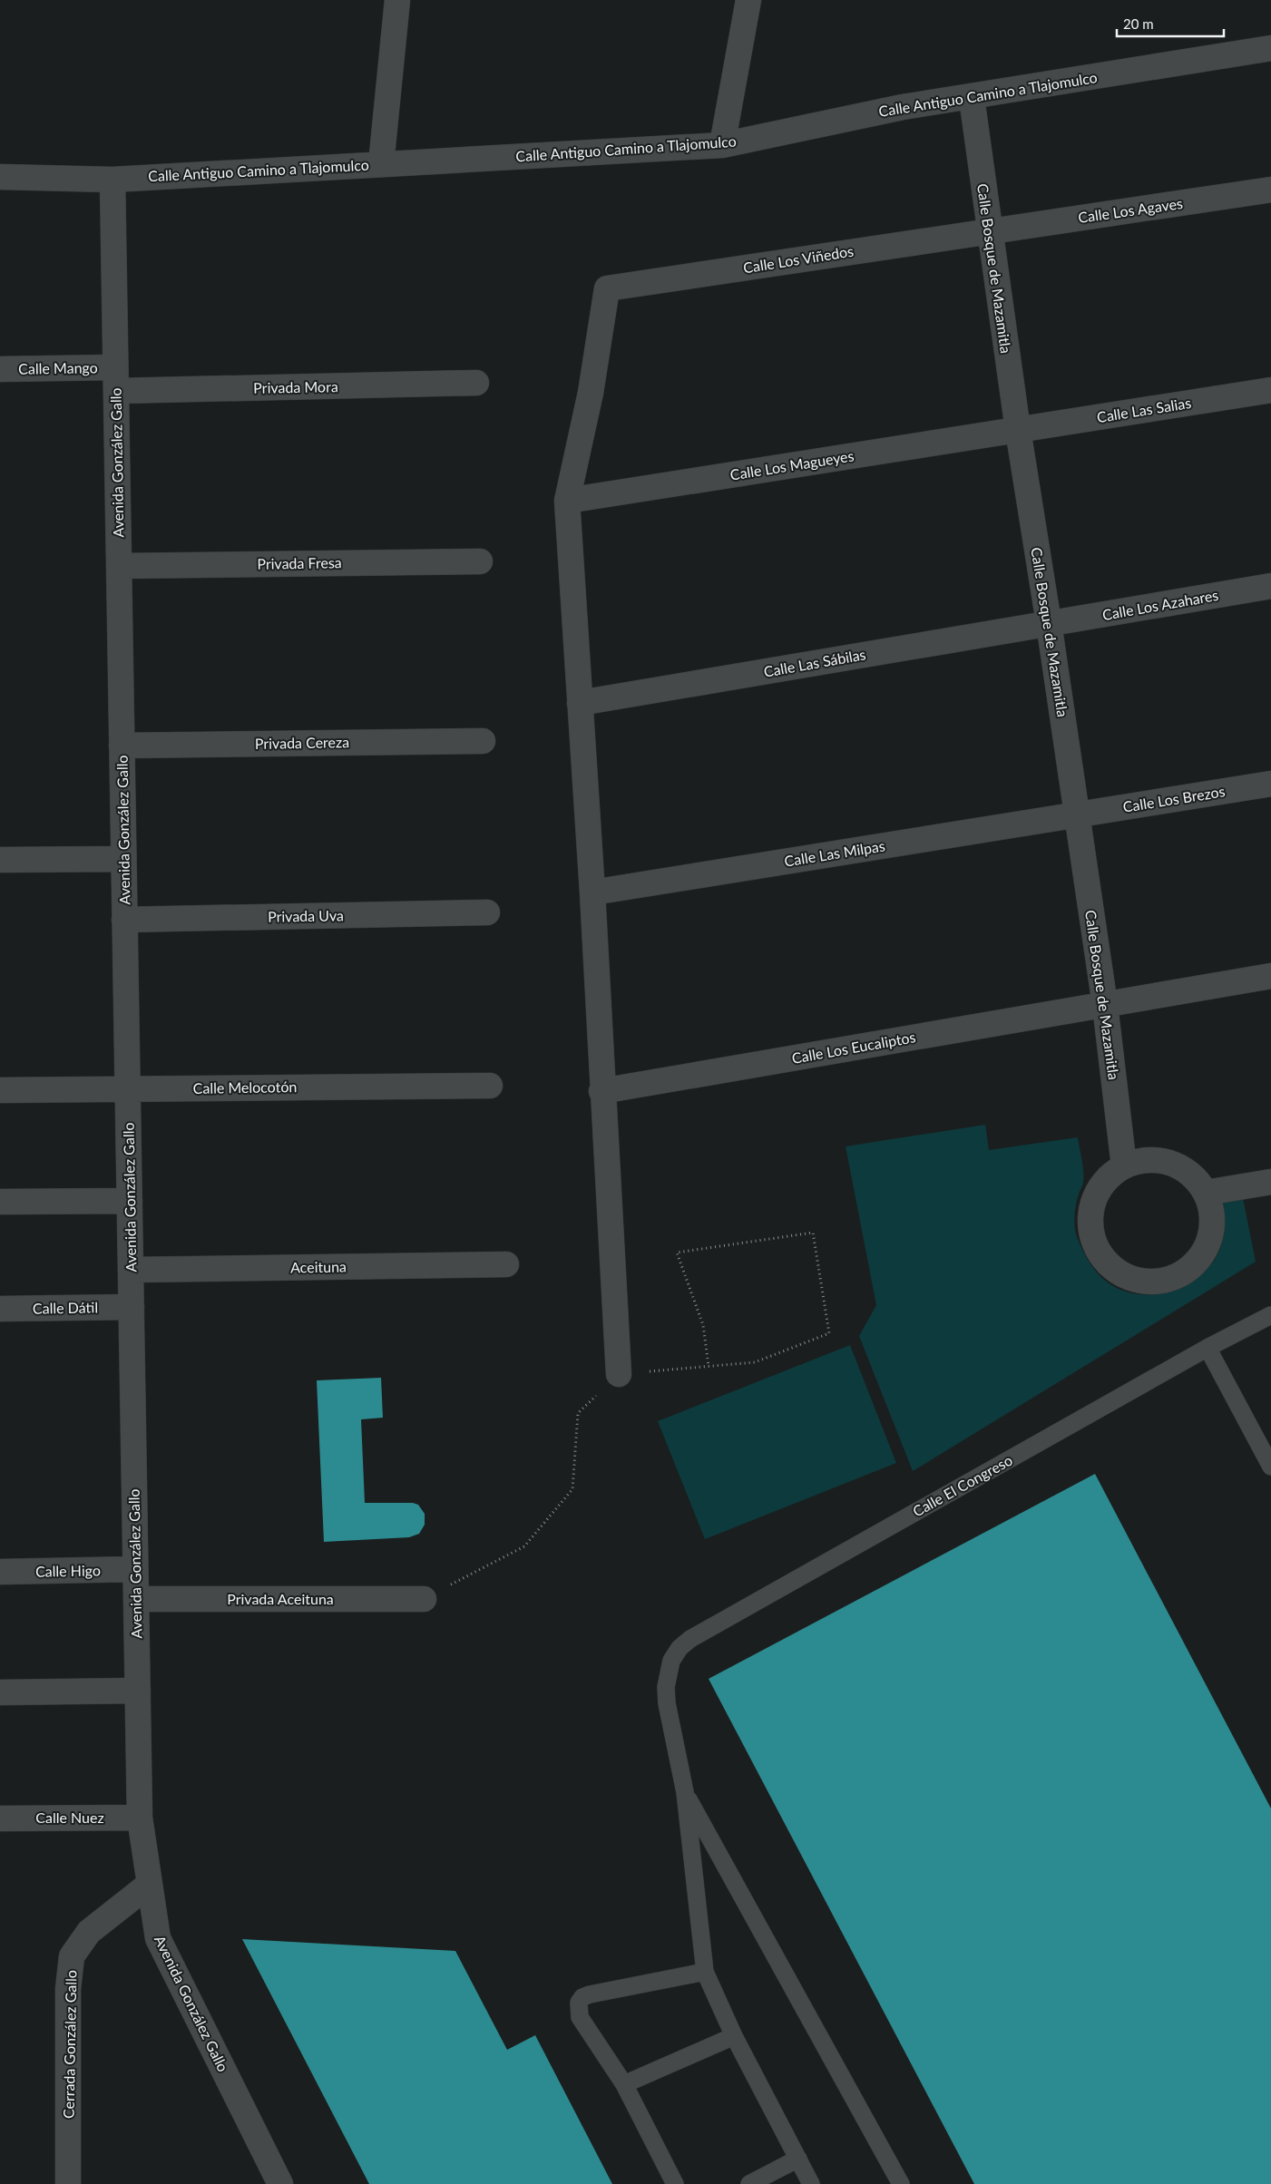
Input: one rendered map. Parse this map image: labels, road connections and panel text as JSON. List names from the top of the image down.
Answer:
{
  "streets": {
    "street": [
      "Calle Antiguo Camino a Tlajomulco",
      "Calle Los Agaves",
      "Calle Los Viñedos",
      "Calle Bosque de Mazamitla",
      "Calle Mango",
      "Privada Mora",
      "Calle Las Salias",
      "Avenida González Gallo",
      "Calle Los Magueyes",
      "Privada Fresa",
      "Calle Los Azahares",
      "Calle Las Sábilas",
      "Privada Cereza",
      "Calle Los Brezos",
      "Calle Las Milpas",
      "Privada Uva",
      "Calle Los Eucaliptos",
      "Calle Melocotón",
      "Aceituna",
      "Calle Dátil",
      "Calle Higo",
      "Privada Aceituna",
      "Calle Nuez",
      "Cerrada González Gallo"
    ],
    "lane": ["Calle El Congreso"]
  },
  "crossings": [
    ["Calle Antiguo Camino a Tlajomulco", "Calle Bosque de Mazamitla"],
    ["Calle Antiguo Camino a Tlajomulco", "Avenida González Gallo"],
    ["Calle Los Agaves", "Calle Los Viñedos"],
    ["Calle Los Agaves", "Calle Bosque de Mazamitla"],
    ["Calle Los Viñedos", "Calle Bosque de Mazamitla"],
    ["Calle Los Viñedos", "Calle Los Magueyes"],
    ["Calle Bosque de Mazamitla", "Calle Las Salias"],
    ["Calle Bosque de Mazamitla", "Calle Los Magueyes"],
    ["Calle Bosque de Mazamitla", "Calle Los Azahares"],
    ["Calle Bosque de Mazamitla", "Calle Las Sábilas"],
    ["Calle Bosque de Mazamitla", "Calle Los Brezos"],
    ["Calle Bosque de Mazamitla", "Calle Las Milpas"],
    ["Calle Bosque de Mazamitla", "Calle Los Eucaliptos"],
    ["Calle Mango", "Privada Mora"],
    ["Calle Mango", "Avenida González Gallo"],
    ["Privada Mora", "Avenida González Gallo"],
    ["Calle Las Salias", "Calle Los Magueyes"],
    ["Avenida González Gallo", "Privada Fresa"],
    ["Avenida González Gallo", "Privada Cereza"],
    ["Avenida González Gallo", "Privada Uva"],
    ["Avenida González Gallo", "Calle Melocotón"],
    ["Avenida González Gallo", "Aceituna"],
    ["Avenida González Gallo", "Calle Dátil"],
    ["Avenida González Gallo", "Calle Higo"],
    ["Avenida González Gallo", "Privada Aceituna"],
    ["Avenida González Gallo", "Calle Nuez"],
    ["Avenida González Gallo", "Cerrada González Gallo"],
    ["Calle Los Azahares", "Calle Las Sábilas"],
    ["Calle Los Brezos", "Calle Las Milpas"]
  ],
  "scale_bar": "20 m"
}
